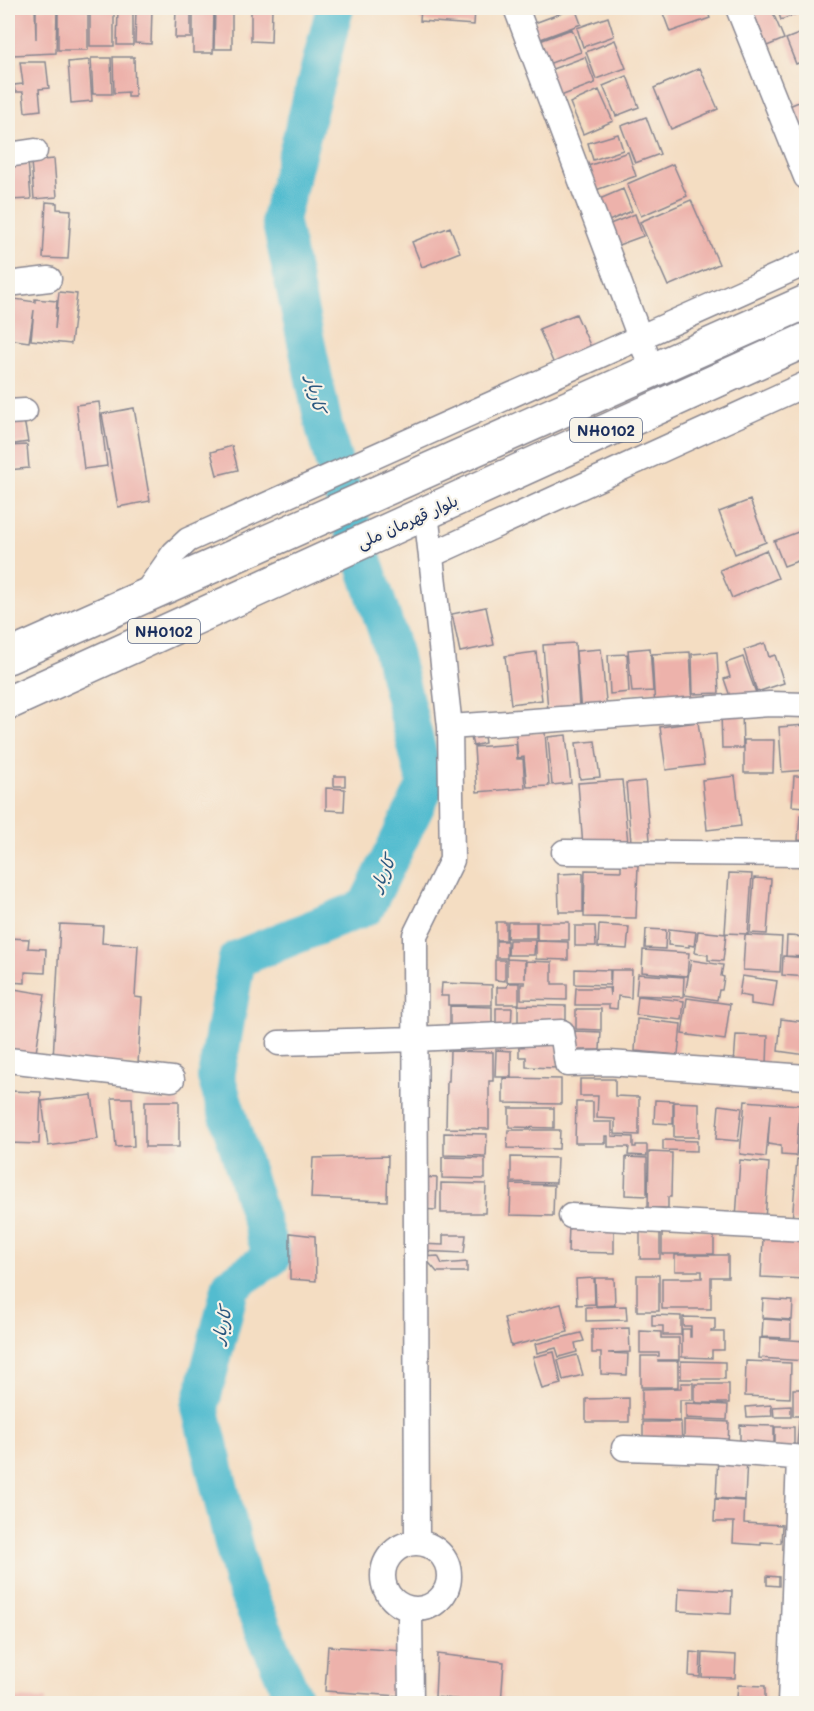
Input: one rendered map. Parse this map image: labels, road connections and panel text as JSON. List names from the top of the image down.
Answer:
{
  "streets": {
    "highway": ["NH0102", "بلوار قهرمان ملی"]
  },
  "water": ["کاربار"]
}
